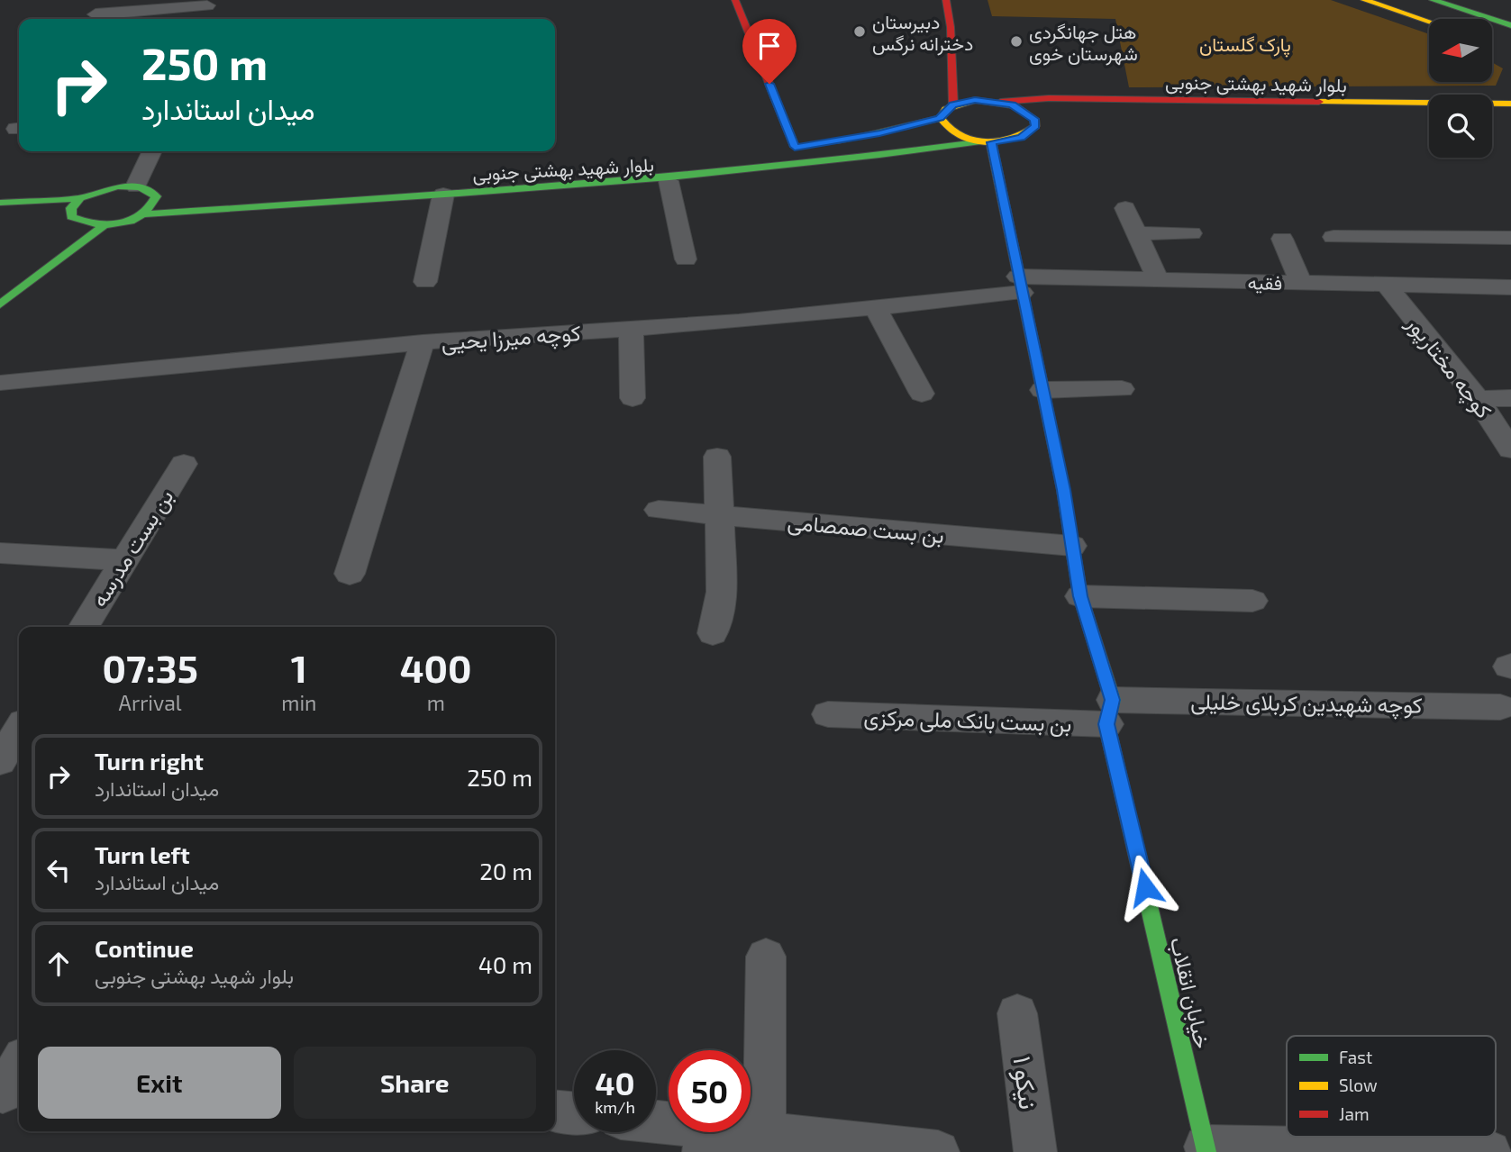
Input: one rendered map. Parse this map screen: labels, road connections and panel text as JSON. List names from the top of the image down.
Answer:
{
  "streets": {
    "main road": ["بلوار شهید بهشتی جنوبی", "خیابان انقلاب"],
    "street": [
      "فقیه",
      "کوچه میرزا یحیی",
      "کوچه مختارپور",
      "بن بست صمصامی",
      "بن بست مدرسه",
      "کوچه شهیدین کربلای خلیلی",
      "بن بست بانک ملی مرکزی",
      "نیکو ۱"
    ]
  },
  "crossings": [
    ["بلوار شهید بهشتی جنوبی", "خیابان انقلاب"],
    ["فقیه", "کوچه میرزا یحیی"],
    ["فقیه", "کوچه مختارپور"],
    ["فقیه", "خیابان انقلاب"],
    ["کوچه میرزا یحیی", "خیابان انقلاب"],
    ["بن بست صمصامی", "خیابان انقلاب"],
    ["کوچه شهیدین کربلای خلیلی", "بن بست بانک ملی مرکزی"],
    ["کوچه شهیدین کربلای خلیلی", "خیابان انقلاب"],
    ["بن بست بانک ملی مرکزی", "خیابان انقلاب"]
  ],
  "parks": ["پارک گلستان"],
  "places": ["دبیرستان دخترانه نرگس", "هتل جهانگردی شهرستان خوی"],
  "legend": ["Fast", "Slow", "Jam"],
  "north": "left",
  "page": {
    "turn": ["250 m", "میدان استاندارد"],
    "eta": [
      "07:35",
      "Arrival",
      "1",
      "min",
      "400",
      "m"
    ],
    "list": [
      {
        "name": "Turn right",
        "note": "میدان استاندارد",
        "value": "250 m"
      },
      {
        "name": "Turn left",
        "note": "میدان استاندارد",
        "value": "20 m"
      },
      {
        "name": "Continue",
        "note": "بلوار شهید بهشتی جنوبی",
        "value": "40 m"
      }
    ],
    "buttons": ["Exit", "Share"],
    "speed": "40 km/h",
    "limit": "50"
  }
}
